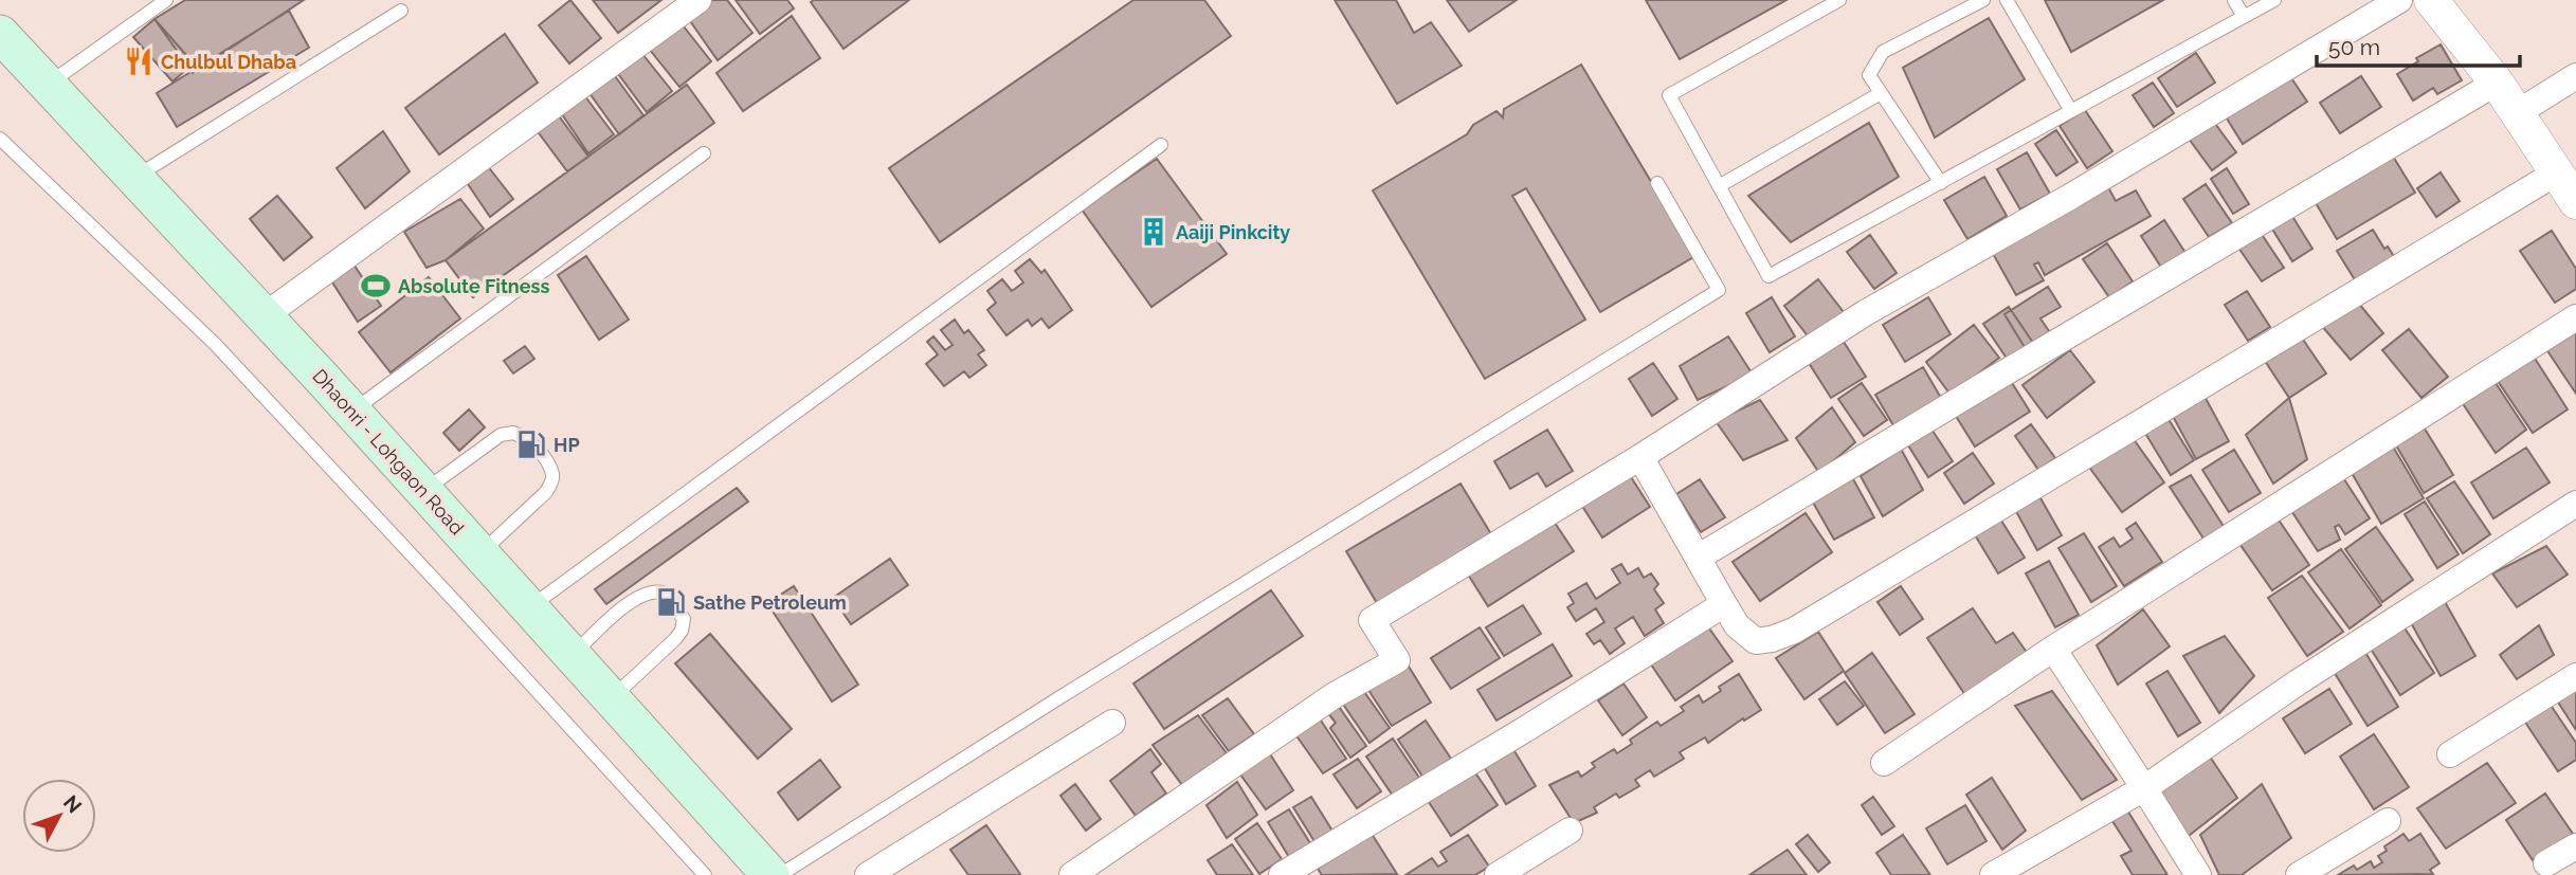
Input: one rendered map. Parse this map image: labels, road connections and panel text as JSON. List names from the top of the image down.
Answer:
{
  "streets": {
    "main road": ["Dhaonri - Lohgaon Road"]
  },
  "places": {
    "restaurant": ["Chulbul Dhaba"],
    "building": ["Aaiji Pinkcity"],
    "sports": ["Absolute Fitness"],
    "fuel station": ["HP", "Sathe Petroleum"]
  },
  "scale_bar": "50 m",
  "north": "top right"
}
